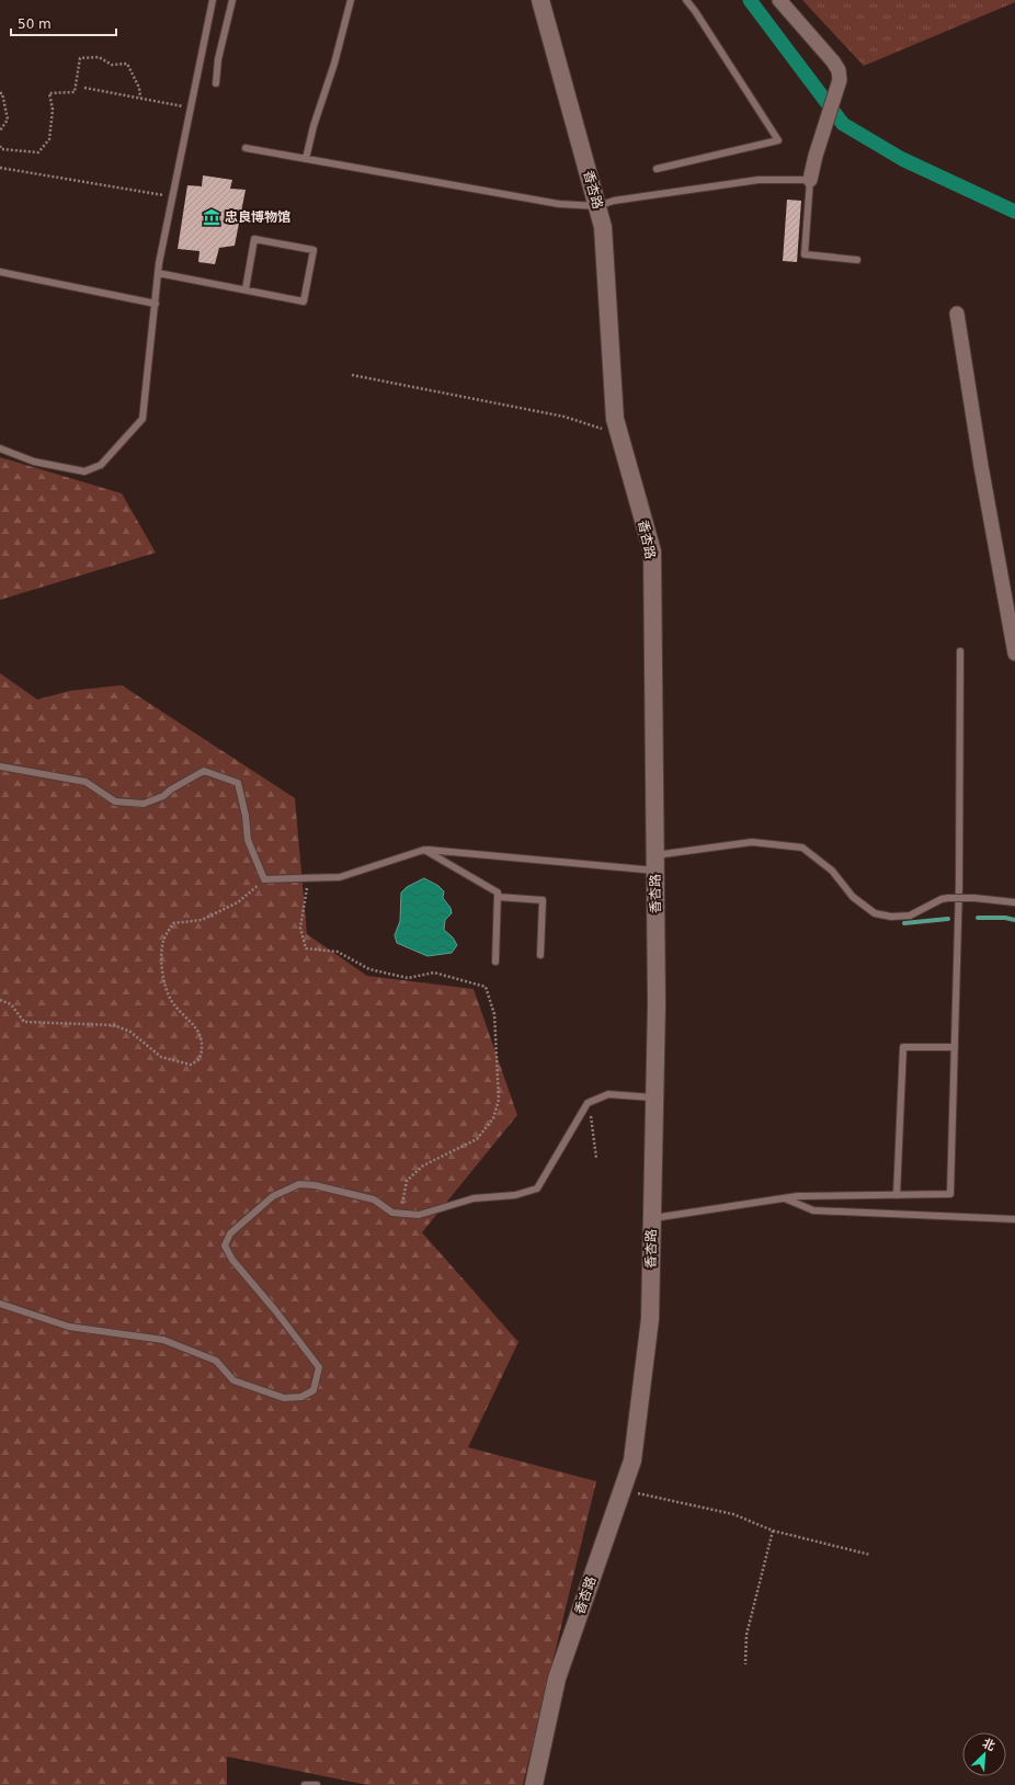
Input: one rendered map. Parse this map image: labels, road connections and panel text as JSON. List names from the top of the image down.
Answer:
{
  "streets": {
    "street": ["香杏路"]
  },
  "places": {
    "museum": ["忠良博物馆"]
  },
  "scale_bar": "50 m",
  "north": "top right"
}
